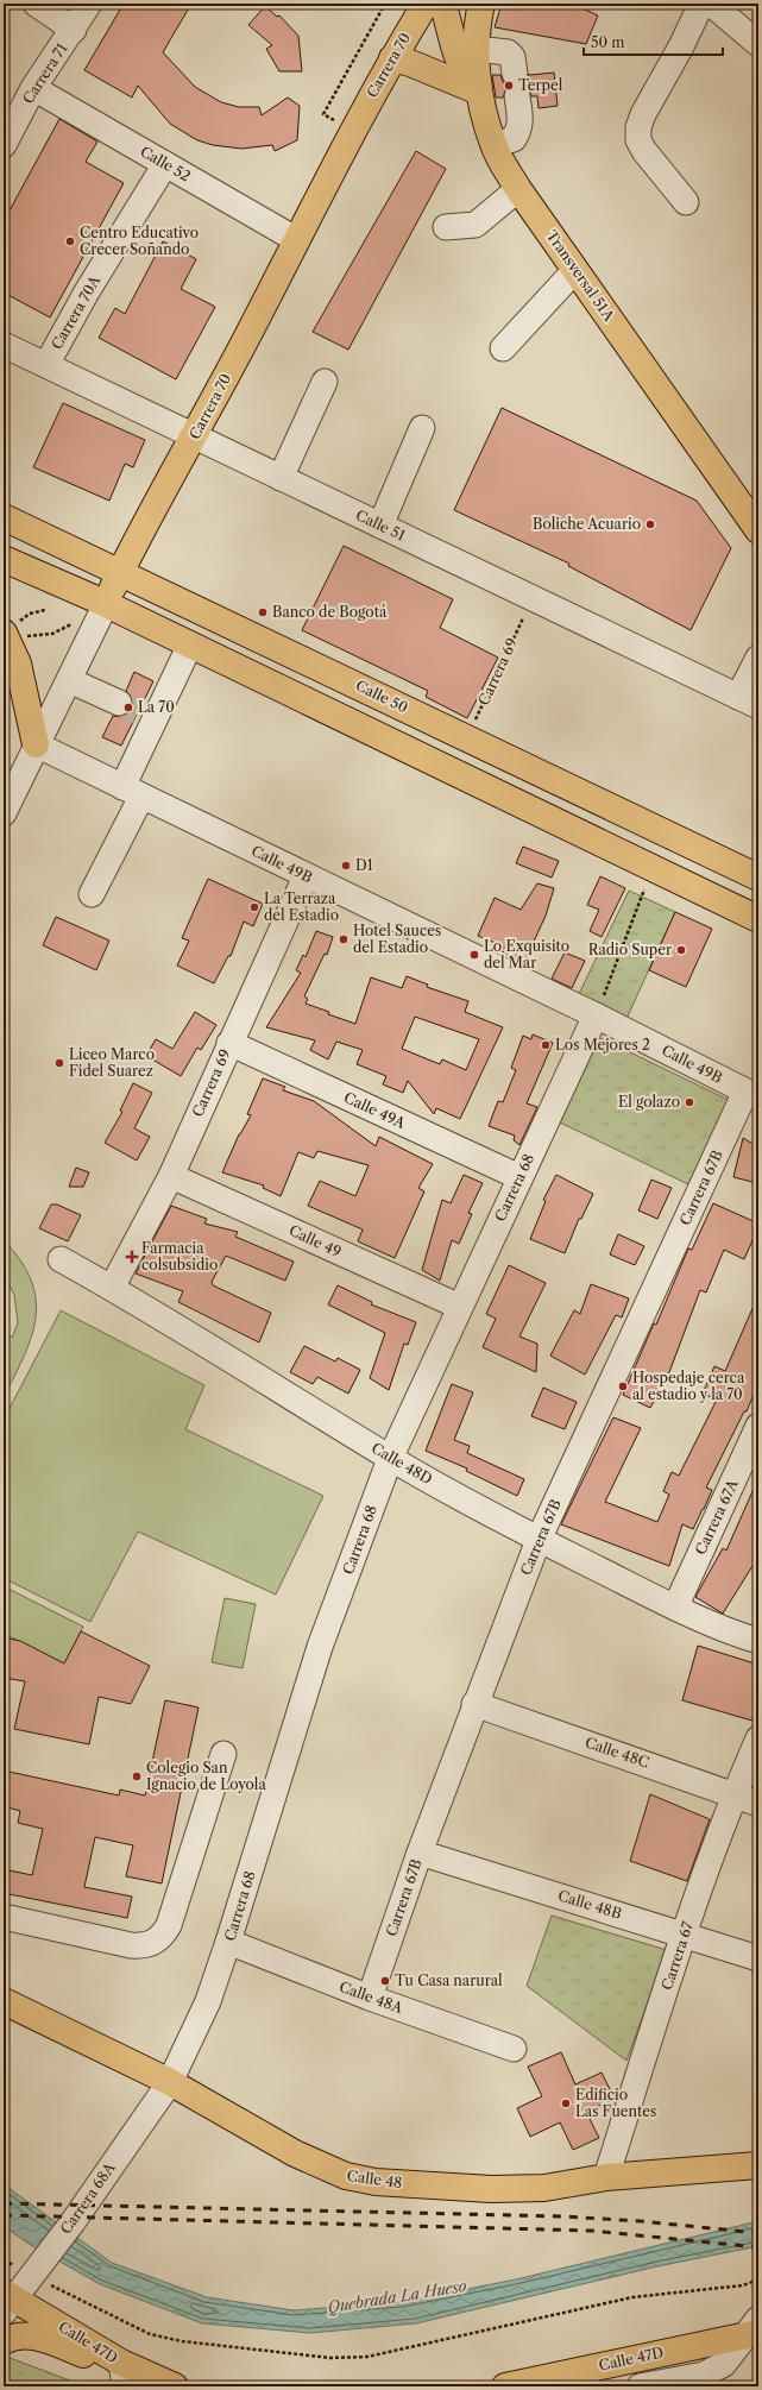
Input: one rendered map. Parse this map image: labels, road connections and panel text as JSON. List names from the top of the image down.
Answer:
{
  "streets": {
    "main road": [
      "Carrera 70",
      "Transversal 51A",
      "Calle 50",
      "Calle 48",
      "Calle 47D"
    ],
    "street": [
      "Carrera 71",
      "Calle 52",
      "Carrera 70A",
      "Calle 51",
      "Carrera 69",
      "Calle 49B",
      "Calle 49A",
      "Carrera 68",
      "Carrera 67B",
      "Calle 49",
      "Calle 48D",
      "Carrera 67A",
      "Calle 48C",
      "Calle 48B",
      "Carrera 67",
      "Calle 48A",
      "Carrera 68A"
    ]
  },
  "crossings": [
    ["Carrera 70", "Calle 52"],
    ["Carrera 70", "Calle 51"],
    ["Carrera 70", "Calle 50"],
    ["Carrera 70", "Calle 49B"],
    ["Carrera 71", "Calle 52"],
    ["Calle 52", "Carrera 70A"],
    ["Carrera 70A", "Calle 51"],
    ["Carrera 69", "Calle 49B"],
    ["Carrera 69", "Calle 49A"],
    ["Carrera 69", "Calle 49"],
    ["Carrera 69", "Calle 48D"],
    ["Calle 49B", "Carrera 68"],
    ["Calle 49B", "Carrera 67B"],
    ["Calle 49A", "Carrera 68"],
    ["Carrera 68", "Calle 49"],
    ["Carrera 68", "Calle 48D"],
    ["Carrera 68", "Calle 48A"],
    ["Carrera 68", "Calle 48"],
    ["Carrera 68", "Carrera 68A"],
    ["Carrera 67B", "Calle 48D"],
    ["Carrera 67B", "Calle 48C"],
    ["Carrera 67B", "Calle 48B"],
    ["Carrera 67B", "Calle 48A"],
    ["Calle 48D", "Carrera 67A"],
    ["Calle 48C", "Carrera 67"],
    ["Calle 48B", "Carrera 67"],
    ["Carrera 67", "Calle 48"],
    ["Calle 48", "Carrera 68A"],
    ["Carrera 68A", "Calle 47D"]
  ],
  "water": ["Quebrada La Hueso"],
  "places": {
    "other": [
      "Terpel",
      "Centro Educativo Crecer Soñando",
      "Boliche Acuario",
      "Banco de Bogotá",
      "La 70",
      "D1",
      "La Terraza del Estadio",
      "Hotel Sauces del Estadio",
      "Radio Super",
      "Lo Exquisito del Mar",
      "Los Mejores 2",
      "Liceo Marco Fidel Suarez",
      "El golazo",
      "Hospedaje cerca al estadio y la 70",
      "Colegio San Ignacio de Loyola",
      "Tu Casa narural",
      "Edificio Las Fuentes"
    ],
    "health": ["Farmacia colsubsidio"]
  },
  "scale_bar": "50 m"
}
